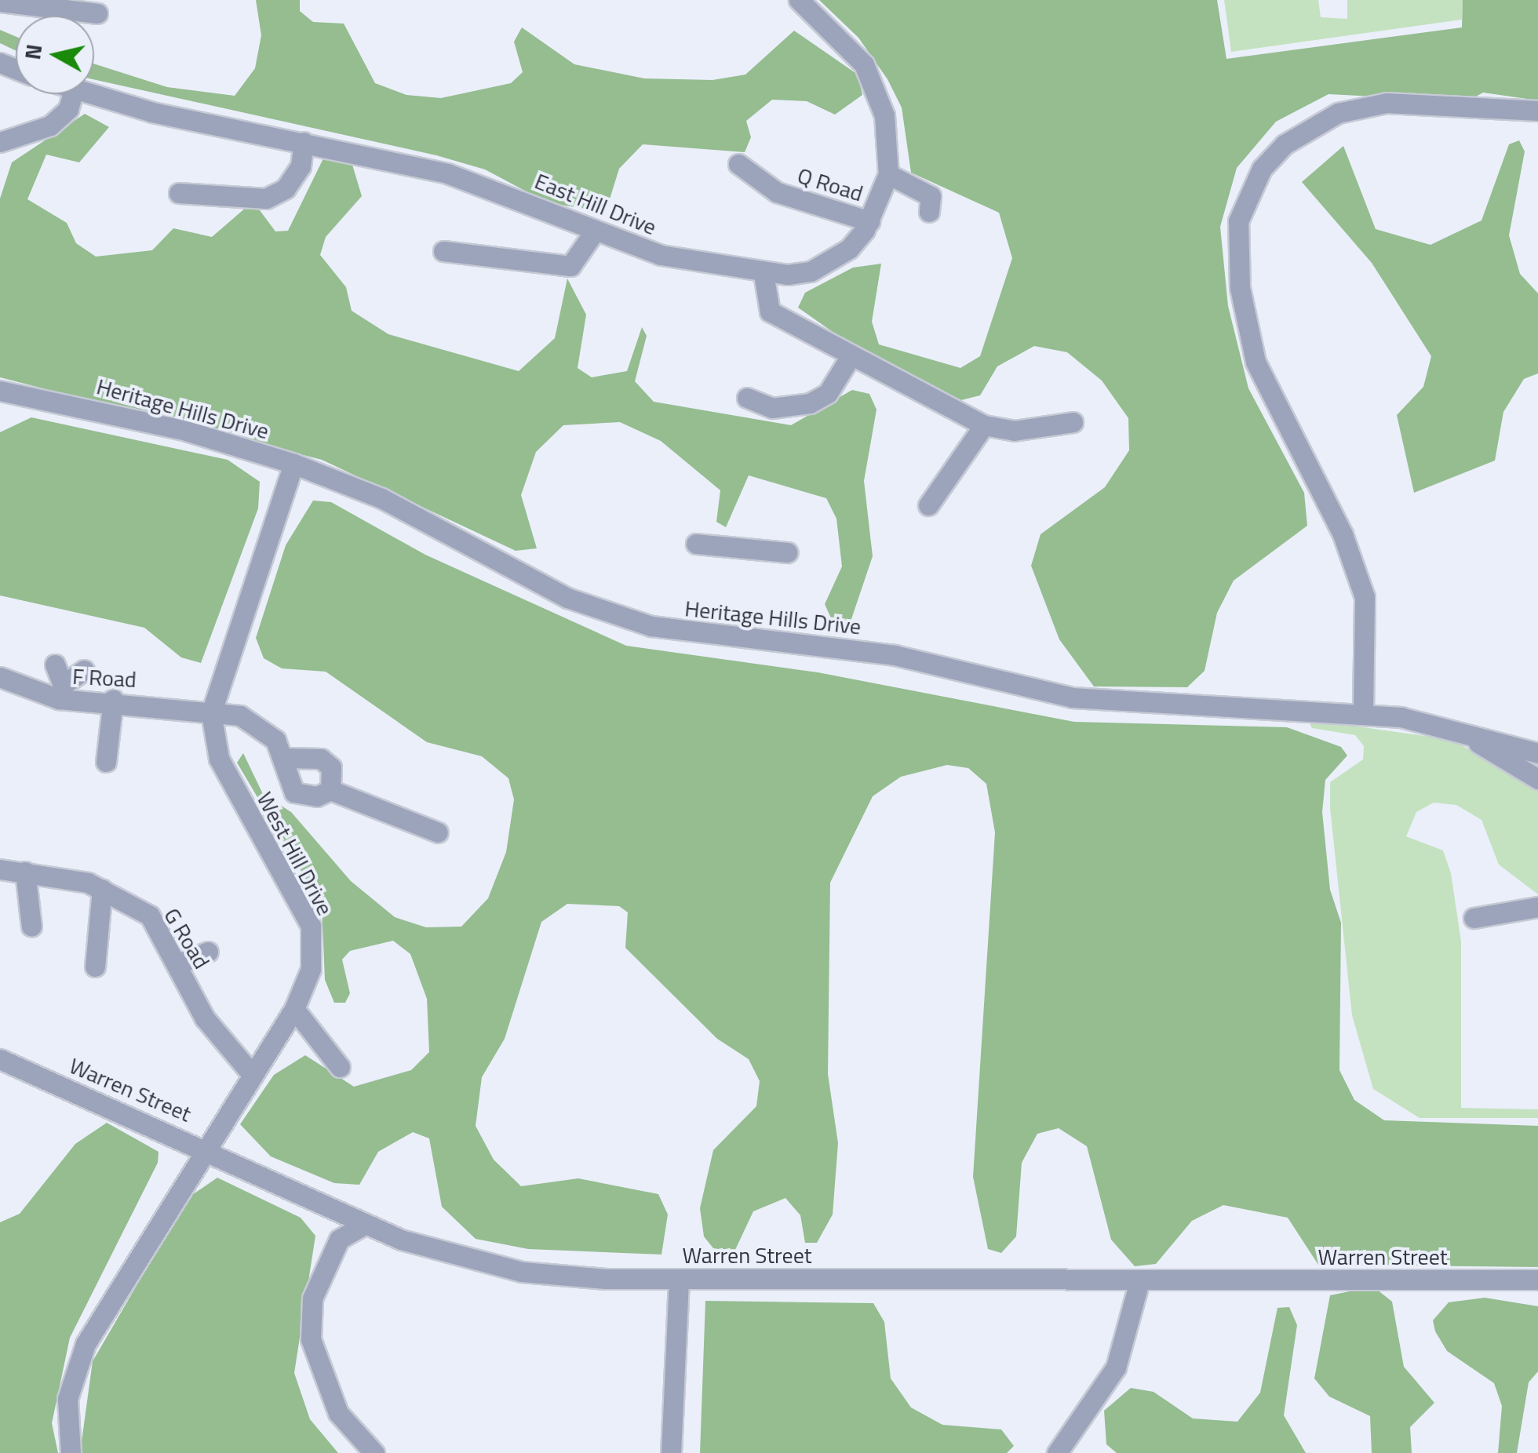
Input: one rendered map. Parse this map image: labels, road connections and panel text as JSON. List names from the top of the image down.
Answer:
{
  "streets": {
    "street": [
      "Q Road",
      "East Hill Drive",
      "Heritage Hills Drive",
      "F Road",
      "West Hill Drive",
      "G Road",
      "Warren Street"
    ]
  },
  "crossings": [
    ["Q Road", "East Hill Drive"],
    ["F Road", "West Hill Drive"],
    ["West Hill Drive", "G Road"],
    ["West Hill Drive", "Warren Street"]
  ],
  "north": "left"
}
